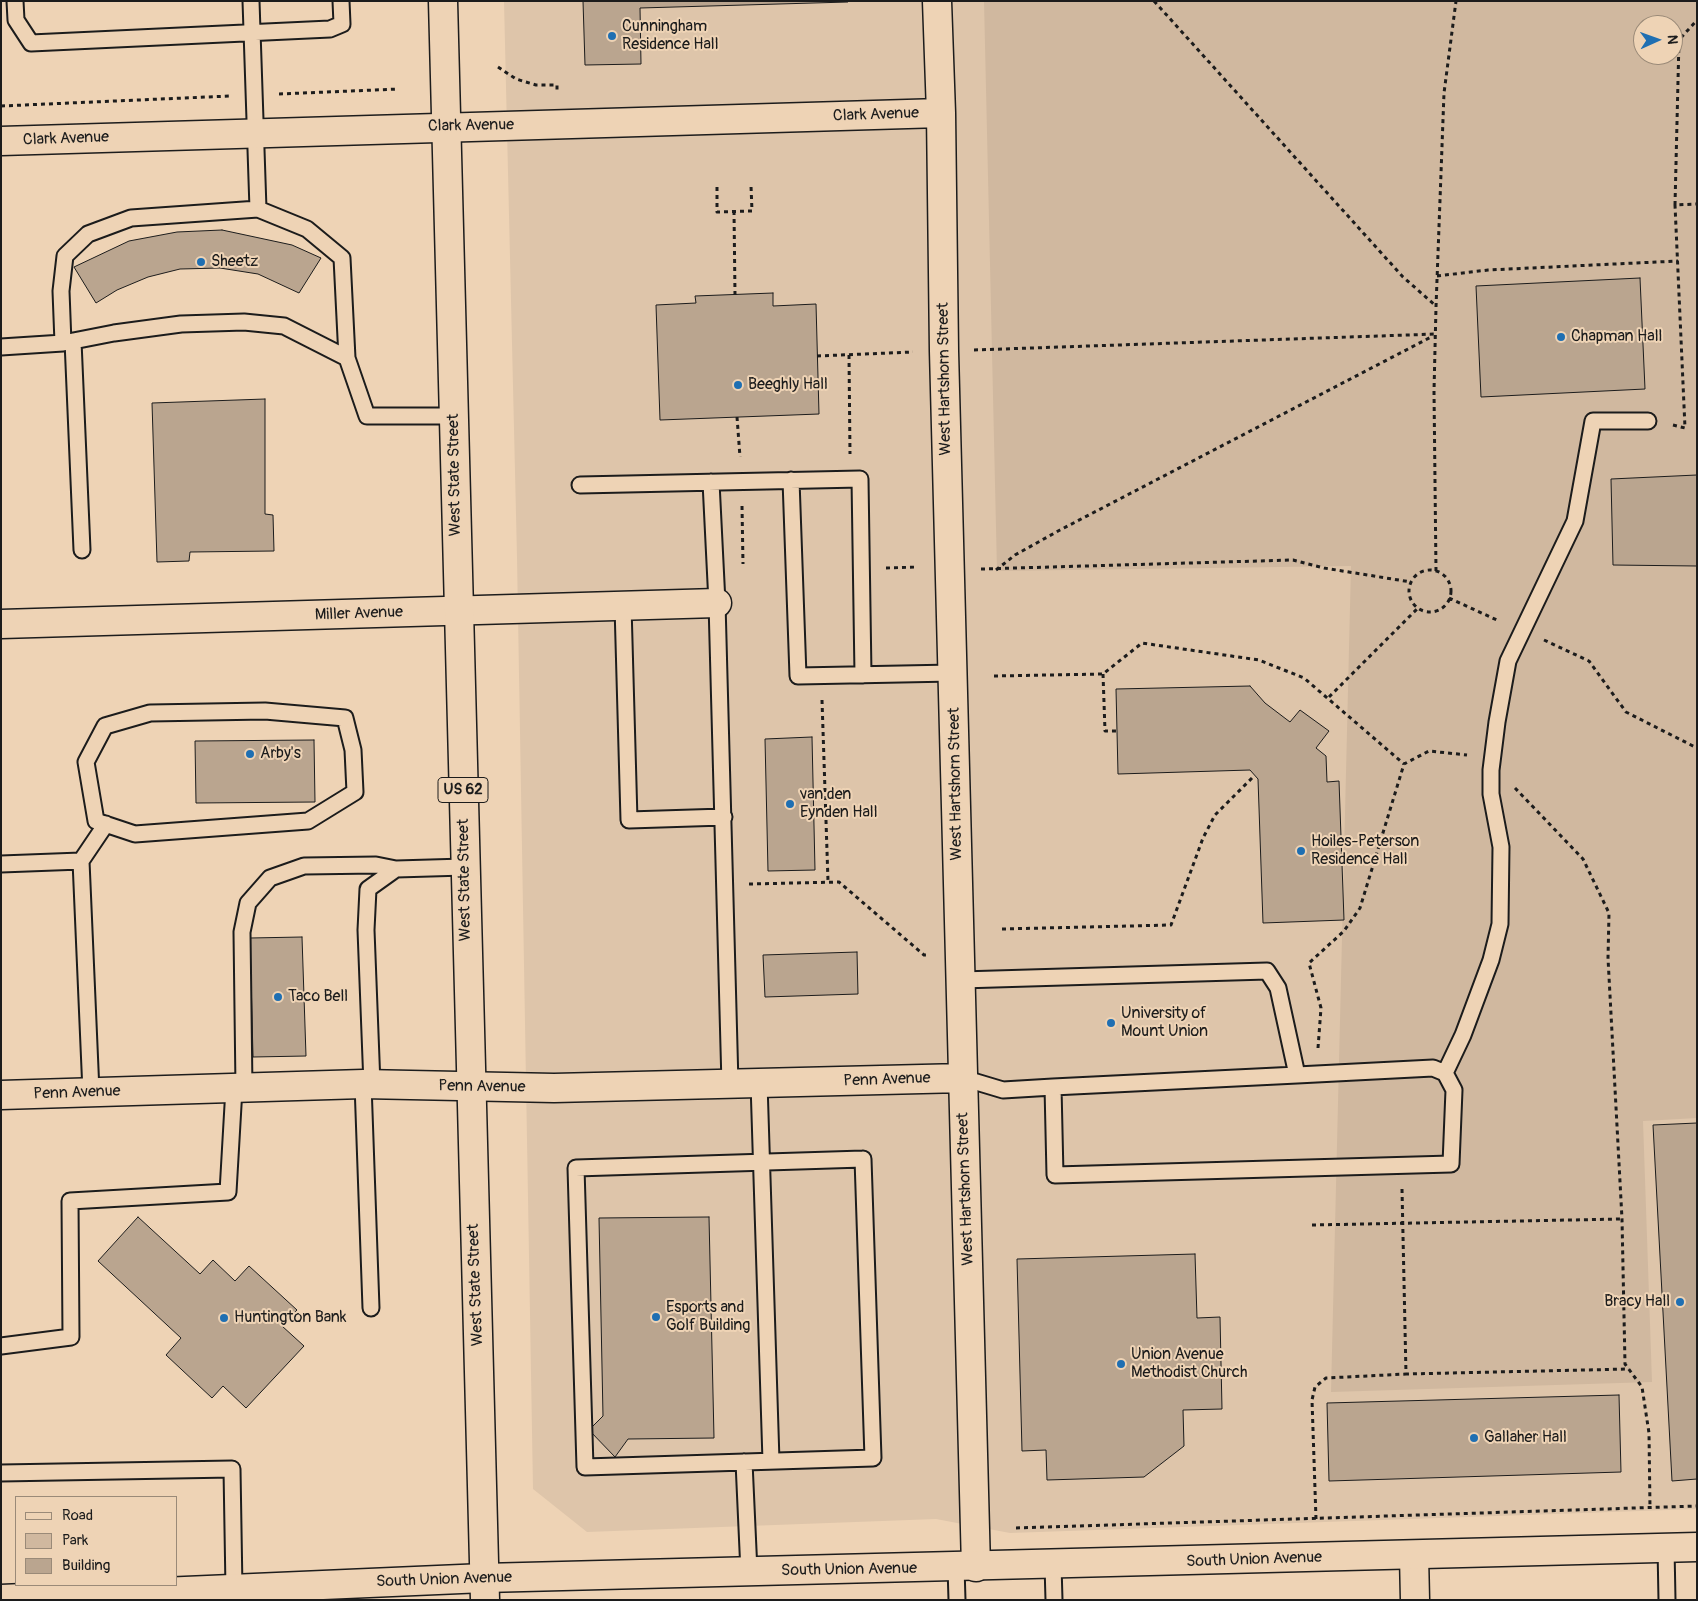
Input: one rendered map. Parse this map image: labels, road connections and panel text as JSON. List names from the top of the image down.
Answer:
{
  "streets": {
    "main road": [
      "Clark Avenue",
      "West Hartshorn Street",
      "West State Street",
      "Miller Avenue",
      "US 62",
      "Penn Avenue",
      "South Union Avenue"
    ]
  },
  "crossings": [
    ["Clark Avenue", "West Hartshorn Street"],
    ["Clark Avenue", "West State Street"],
    ["West Hartshorn Street", "Penn Avenue"],
    ["West Hartshorn Street", "South Union Avenue"],
    ["West State Street", "Miller Avenue"],
    ["West State Street", "Penn Avenue"],
    ["West State Street", "South Union Avenue"]
  ],
  "places": [
    "Cunningham Residence Hall",
    "Sheetz",
    "Chapman Hall",
    "Beeghly Hall",
    "Arby's",
    "van den Eynden Hall",
    "Hoiles-Peterson Residence Hall",
    "Taco Bell",
    "University of Mount Union",
    "Bracy Hall",
    "Esports and Golf Building",
    "Huntington Bank",
    "Union Avenue Methodist Church",
    "Gallaher Hall"
  ],
  "legend": ["Road", "Park", "Building"],
  "north": "right"
}
